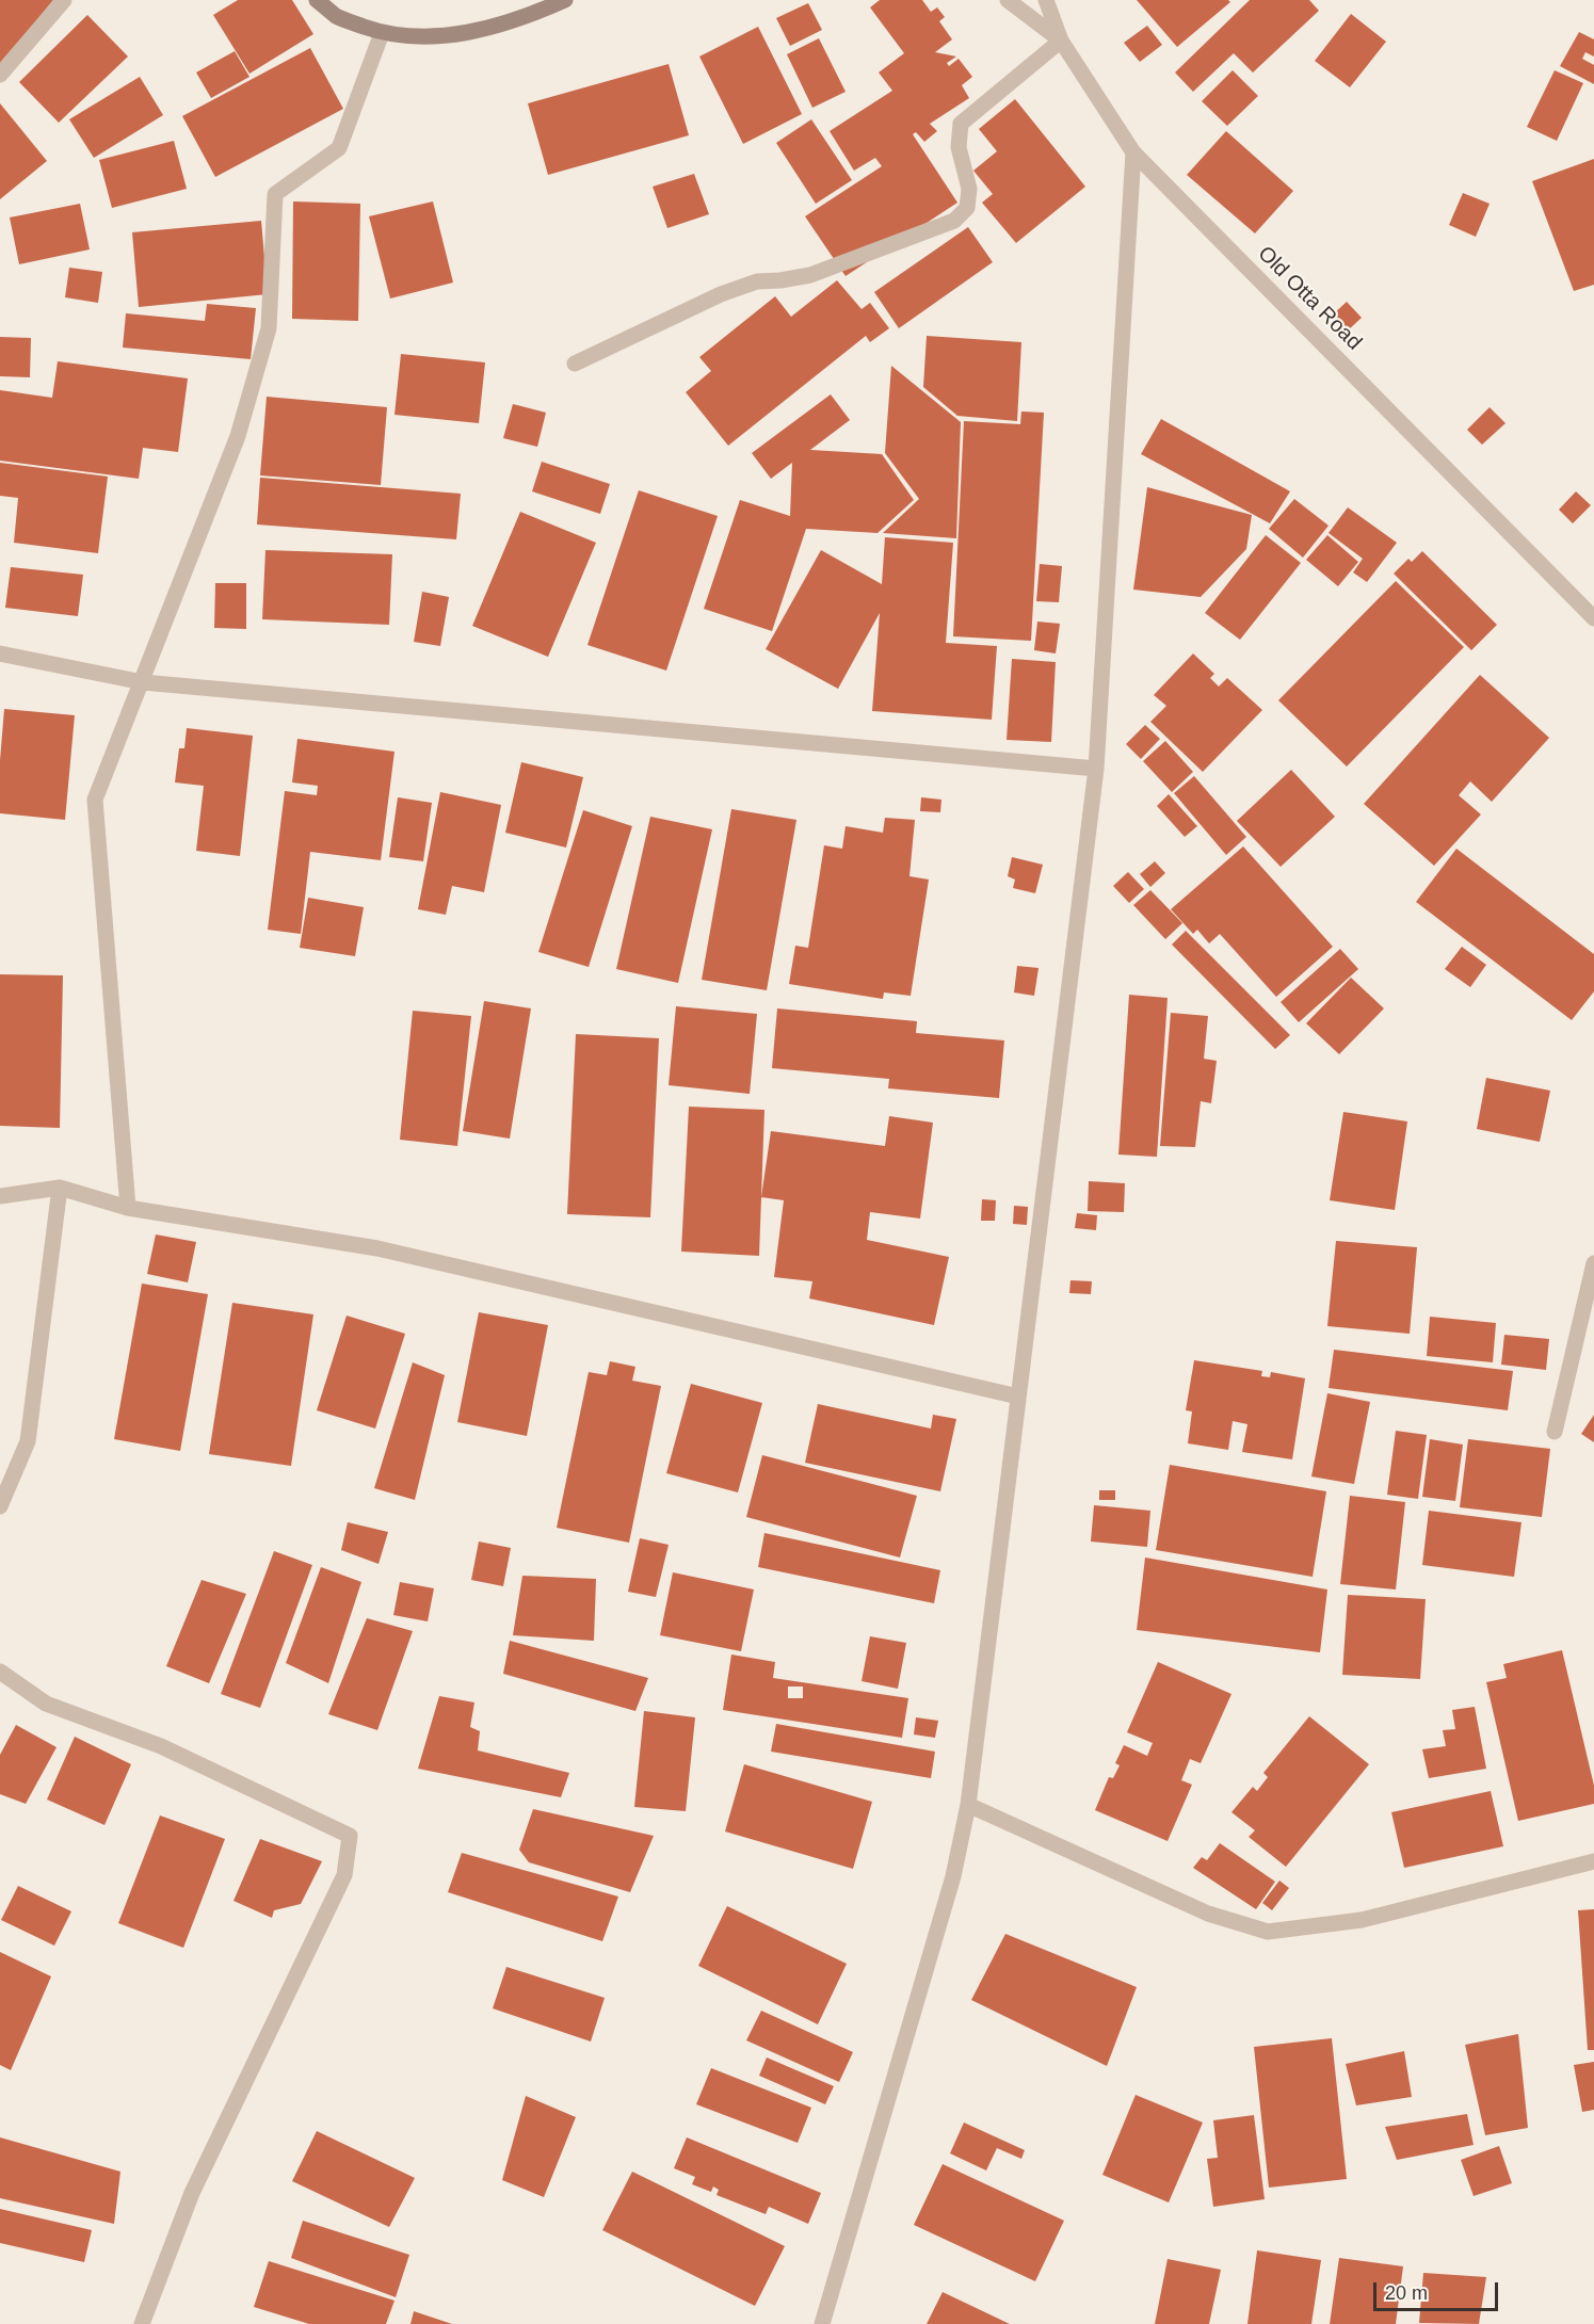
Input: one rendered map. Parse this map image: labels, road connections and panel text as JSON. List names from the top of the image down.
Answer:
{
  "streets": {
    "street": ["Old Otta Road"]
  },
  "scale_bar": "20 m"
}
